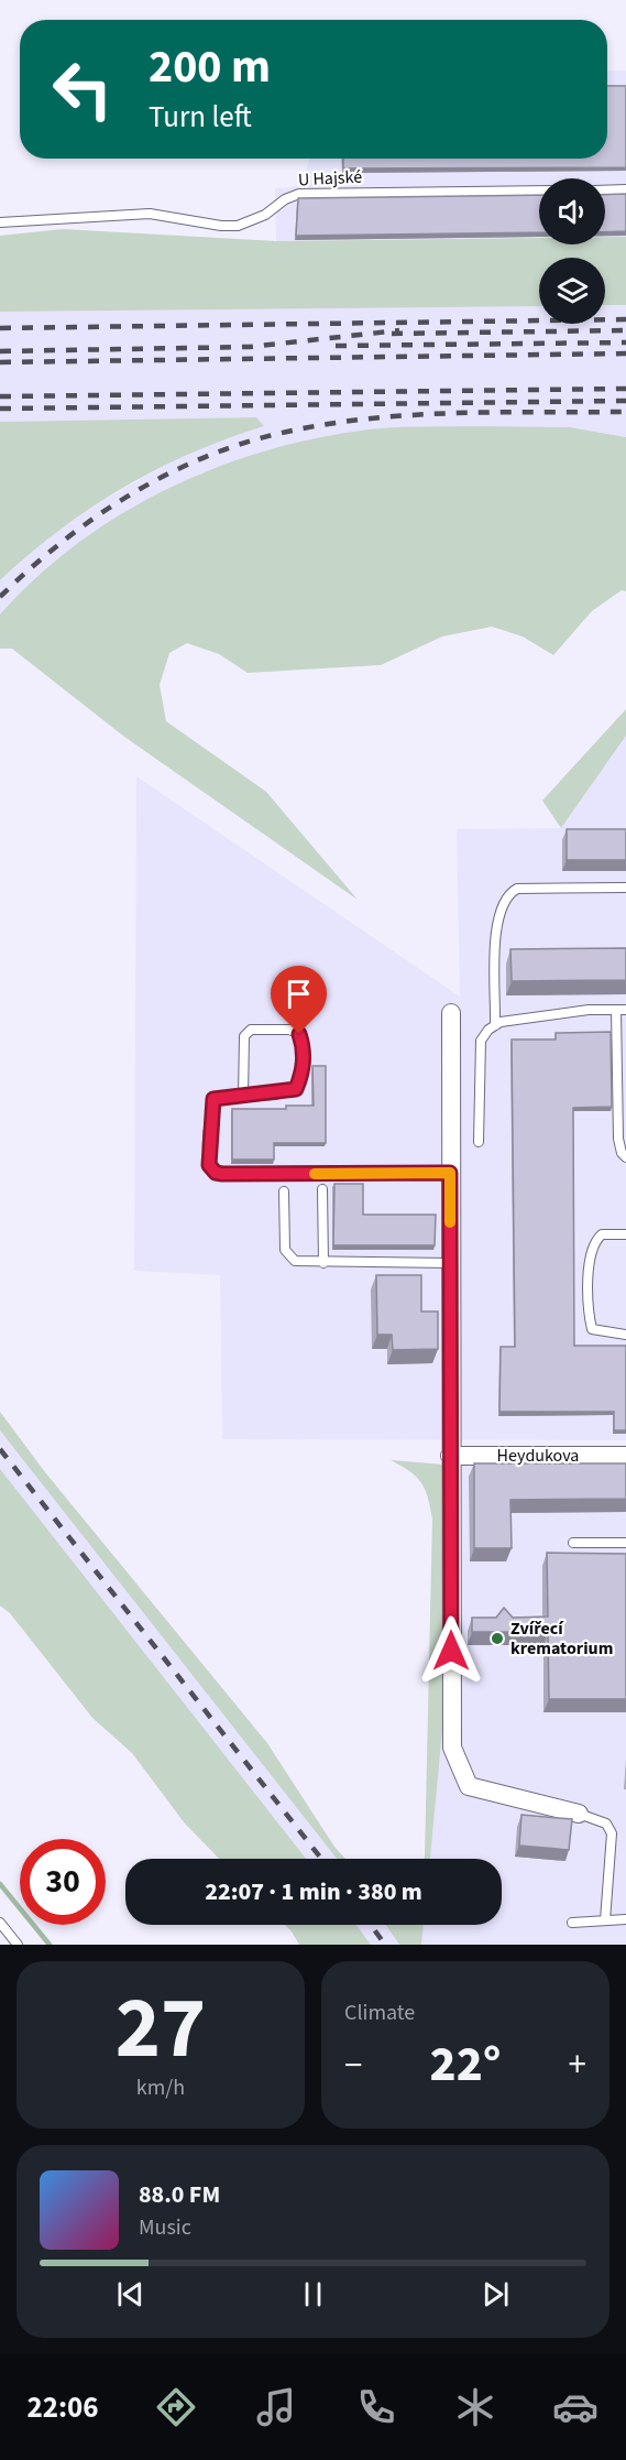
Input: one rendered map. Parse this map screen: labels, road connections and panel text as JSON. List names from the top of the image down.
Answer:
{
  "streets": {
    "street": ["Heydukova"],
    "lane": ["U Hajské"]
  },
  "places": ["Zvířecí krematorium"],
  "page": {
    "turn": ["200 m", "Turn left"],
    "limit": "30",
    "trip": "22:07 · 1 min · 380 m",
    "tile": [
      ["27", "km/h"],
      "Climate"
    ],
    "heat": ["−", "22°", "+"],
    "song": ["88.0 FM", "Music"],
    "tabs": "22:06"
  }
}
